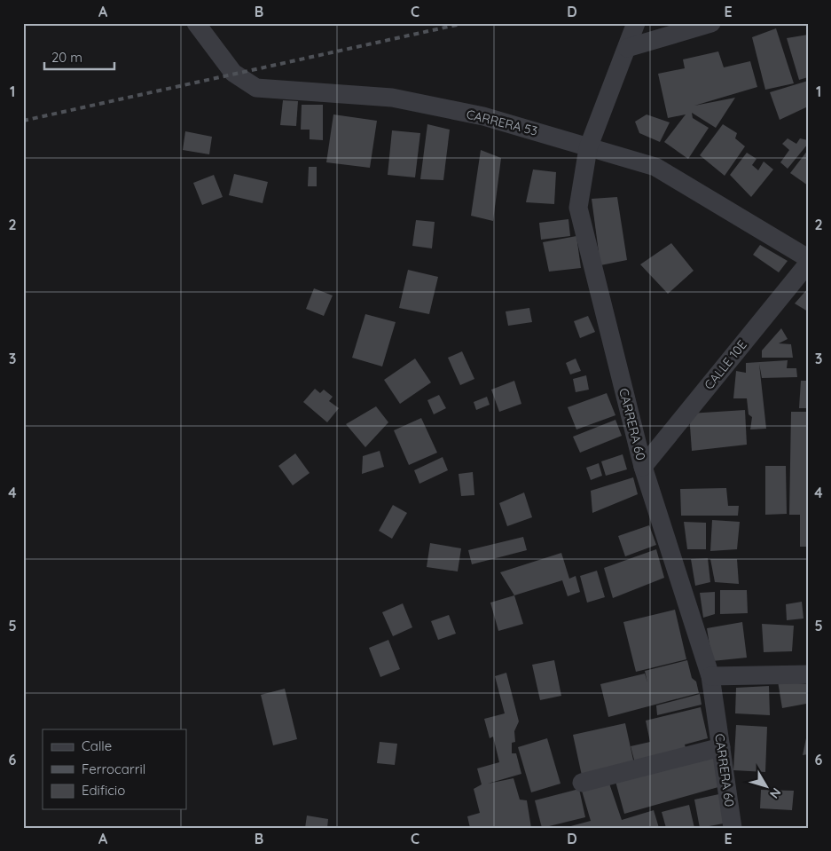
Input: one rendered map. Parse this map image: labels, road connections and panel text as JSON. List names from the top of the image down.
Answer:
{
  "streets": {
    "street": ["CARRERA 53", "CALLE 10E", "CARRERA 60"]
  },
  "crossings": [
    ["CARRERA 53", "CARRERA 60"],
    ["CALLE 10E", "CARRERA 60"]
  ],
  "legend": ["Calle", "Ferrocarril", "Edificio"],
  "scale_bar": "20 m",
  "north": "bottom right",
  "grid": {
    "columns": [
      "A",
      "B",
      "C",
      "D",
      "E"
    ],
    "rows": [
      "1",
      "2",
      "3",
      "4",
      "5",
      "6"
    ]
  }
}
